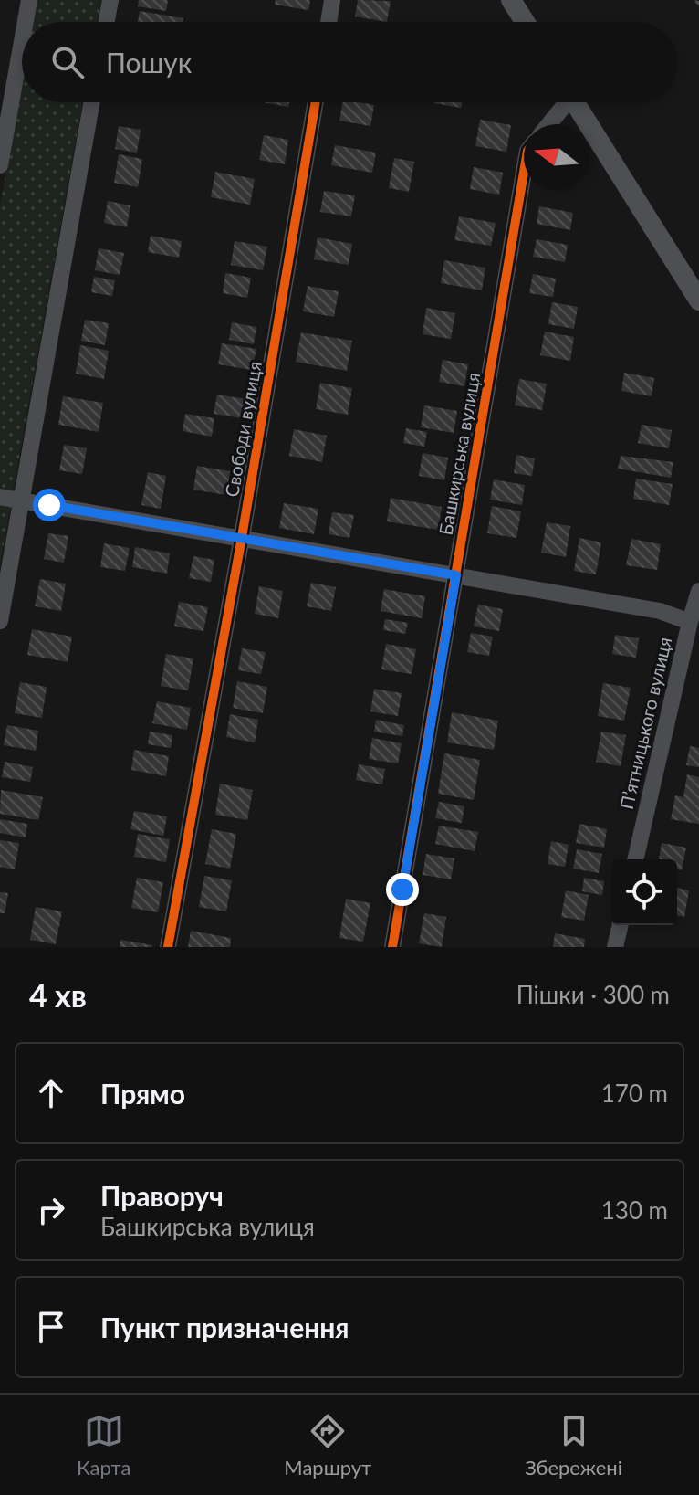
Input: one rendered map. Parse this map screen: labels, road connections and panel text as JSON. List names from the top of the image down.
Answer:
{
  "streets": {
    "street": ["Свободи вулиця", "Башкирська вулиця", "П’ятницького вулиця"]
  },
  "north": "left",
  "page": {
    "search": "Пошук",
    "heading": ["4 хв", "Пішки · 300 m"],
    "list": [
      ["Прямо", "170 m"],
      ["Праворуч", "Башкирська вулиця", "130 m"],
      "Пункт призначення"
    ],
    "nav": ["Карта", "Маршрут", "Збережені"]
  }
}
